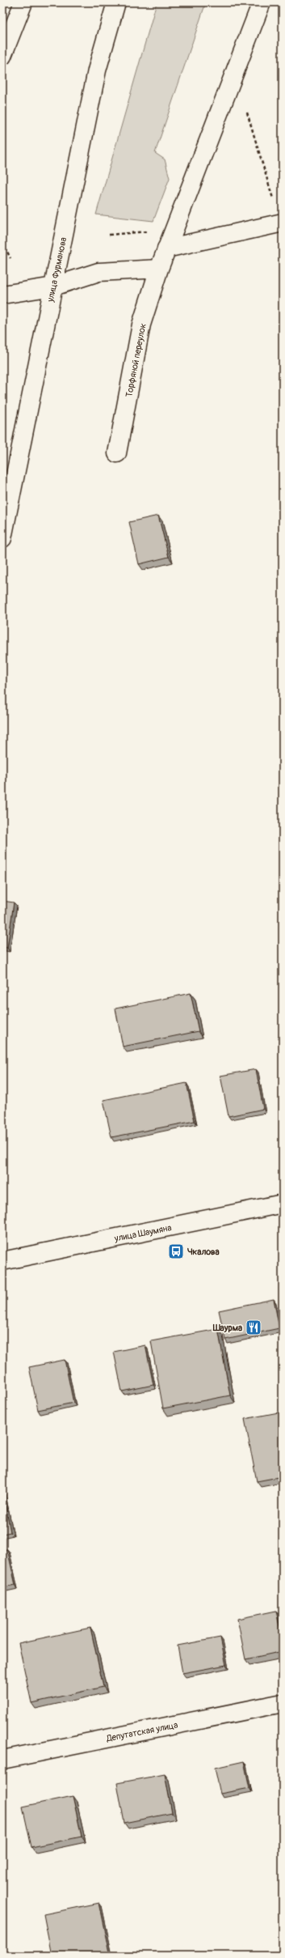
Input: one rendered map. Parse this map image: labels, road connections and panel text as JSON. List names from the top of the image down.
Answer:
{
  "streets": {
    "street": [
      "улица Фурманова",
      "Торфяной переулок",
      "улица Шаумяна",
      "Депутатская улица"
    ]
  },
  "places": {
    "bus stop": ["Чкалова"],
    "restaurant": ["Шаурма"]
  }
}
